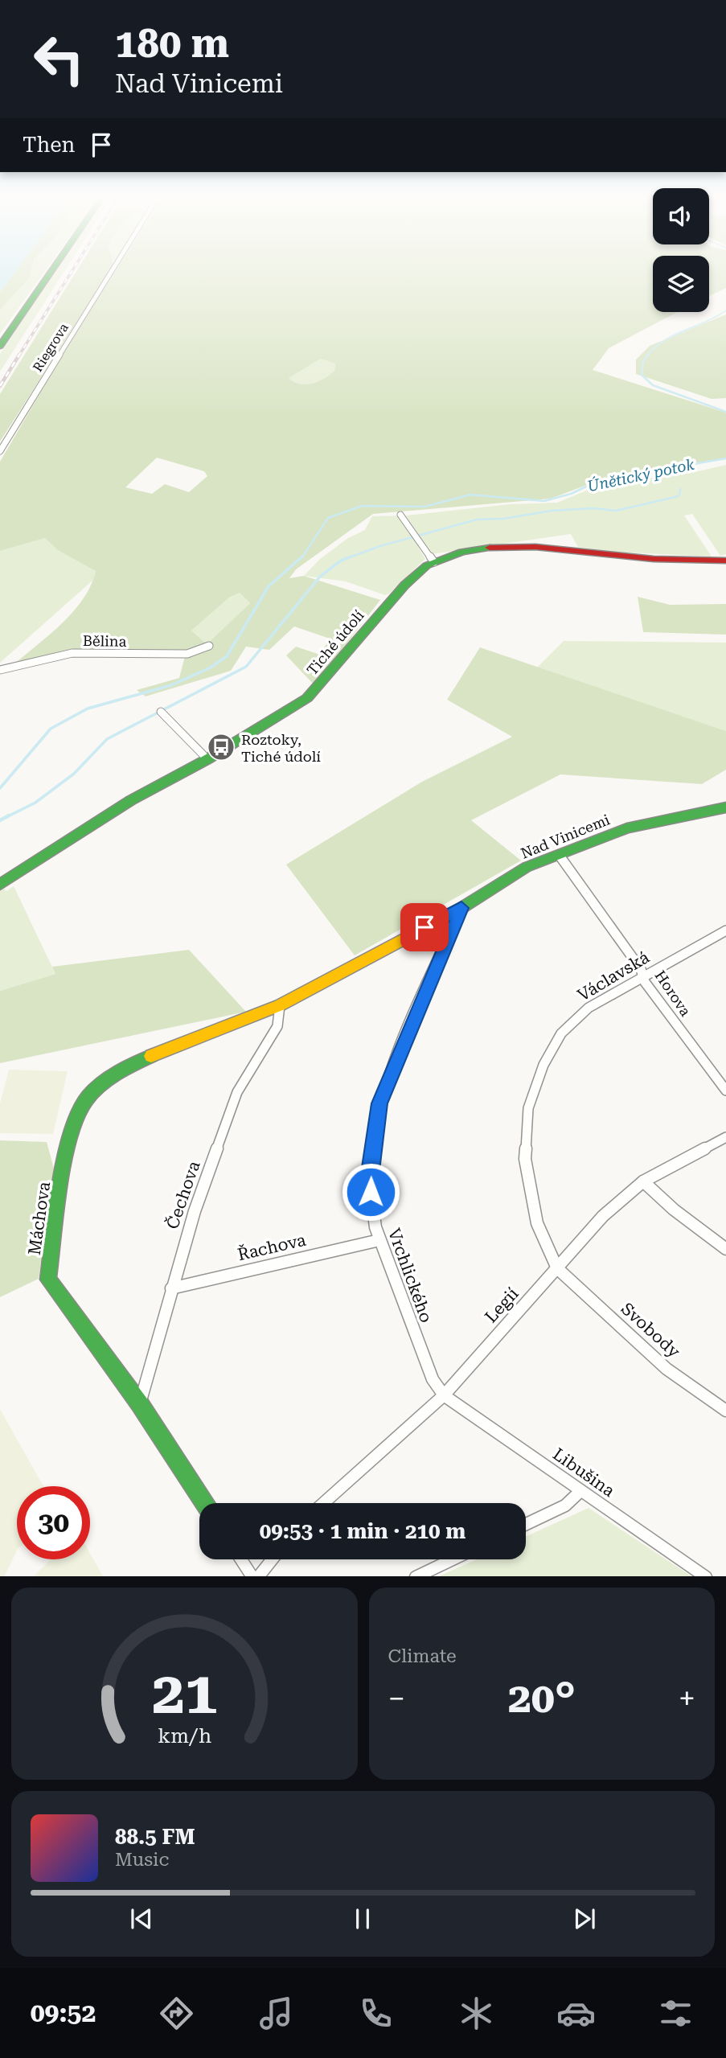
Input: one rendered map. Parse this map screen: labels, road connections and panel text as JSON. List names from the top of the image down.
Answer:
{
  "streets": {
    "street": [
      "Riegrova",
      "Bělina",
      "Tiché údolí",
      "Nad Vinicemi",
      "Václavská",
      "Horova",
      "Čechova",
      "Máchova",
      "Řachova",
      "Vrchlického",
      "Legií",
      "Svobody",
      "Libušina"
    ]
  },
  "crossings": [
    ["Nad Vinicemi", "Horova"],
    ["Nad Vinicemi", "Čechova"],
    ["Nad Vinicemi", "Máchova"],
    ["Nad Vinicemi", "Vrchlického"],
    ["Václavská", "Horova"],
    ["Václavská", "Legií"],
    ["Václavská", "Svobody"],
    ["Čechova", "Máchova"],
    ["Čechova", "Řachova"],
    ["Řachova", "Vrchlického"],
    ["Vrchlického", "Legií"],
    ["Vrchlického", "Libušina"],
    ["Legií", "Svobody"],
    ["Legií", "Libušina"]
  ],
  "water": ["Únětický potok"],
  "places": {
    "bus stop": ["Roztoky, Tiché údolí"]
  },
  "page": {
    "turn": ["180 m", "Nad Vinicemi"],
    "then": "Then",
    "limit": "30",
    "trip": "09:53 · 1 min · 210 m",
    "tile": "Climate",
    "heat": ["−", "20°", "+"],
    "song": ["88.5 FM", "Music"],
    "tabs": "09:52",
    "gauge": ["21", "km/h"]
  }
}
